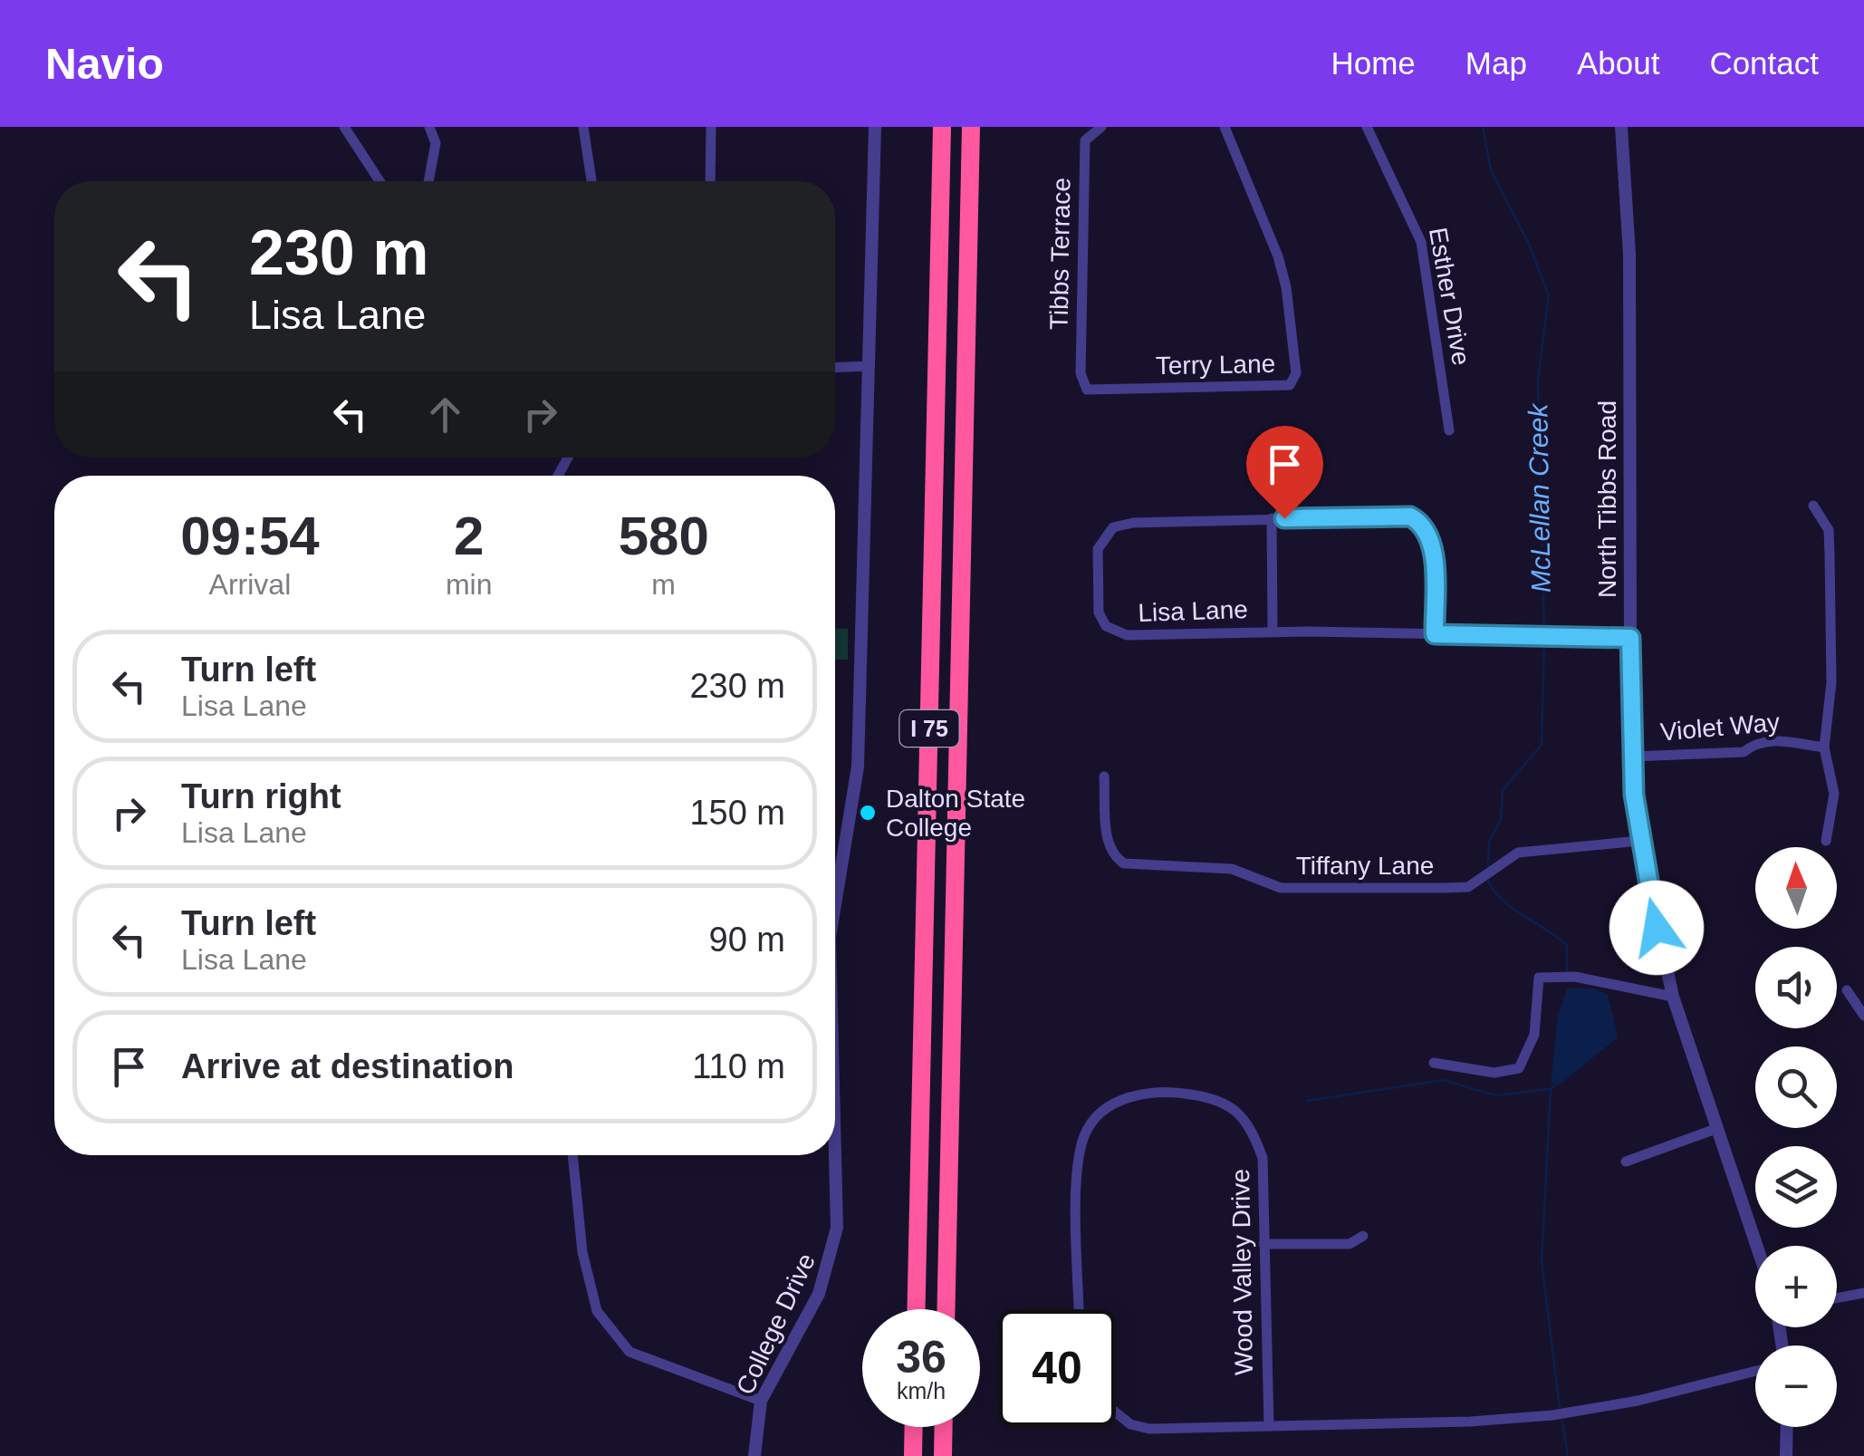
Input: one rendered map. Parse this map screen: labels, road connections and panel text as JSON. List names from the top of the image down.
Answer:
{
  "streets": {
    "highway": ["I 75"],
    "street": [
      "Tibbs Terrace",
      "Esther Drive",
      "Terry Lane",
      "North Tibbs Road",
      "Lisa Lane",
      "Violet Way",
      "Tiffany Lane",
      "Wood Valley Drive",
      "College Drive"
    ]
  },
  "crossings": [
    ["Tibbs Terrace", "Terry Lane"],
    ["North Tibbs Road", "Lisa Lane"],
    ["North Tibbs Road", "Violet Way"],
    ["North Tibbs Road", "Tiffany Lane"]
  ],
  "water": ["McLellan Creek"],
  "places": ["Dalton State College"],
  "north": "top",
  "page": {
    "header": "Navio",
    "nav": [
      "Home",
      "Map",
      "About",
      "Contact"
    ],
    "turn": ["230 m", "Lisa Lane"],
    "eta": [
      "09:54",
      "Arrival",
      "2",
      "min",
      "580",
      "m"
    ],
    "list": [
      {
        "name": "Turn left",
        "note": "Lisa Lane",
        "value": "230 m"
      },
      {
        "name": "Turn right",
        "note": "Lisa Lane",
        "value": "150 m"
      },
      {
        "name": "Turn left",
        "note": "Lisa Lane",
        "value": "90 m"
      },
      {
        "name": "Arrive at destination",
        "value": "110 m"
      }
    ],
    "map_buttons": ["+", "−"],
    "speed": "36 km/h",
    "limit": "40"
  }
}
